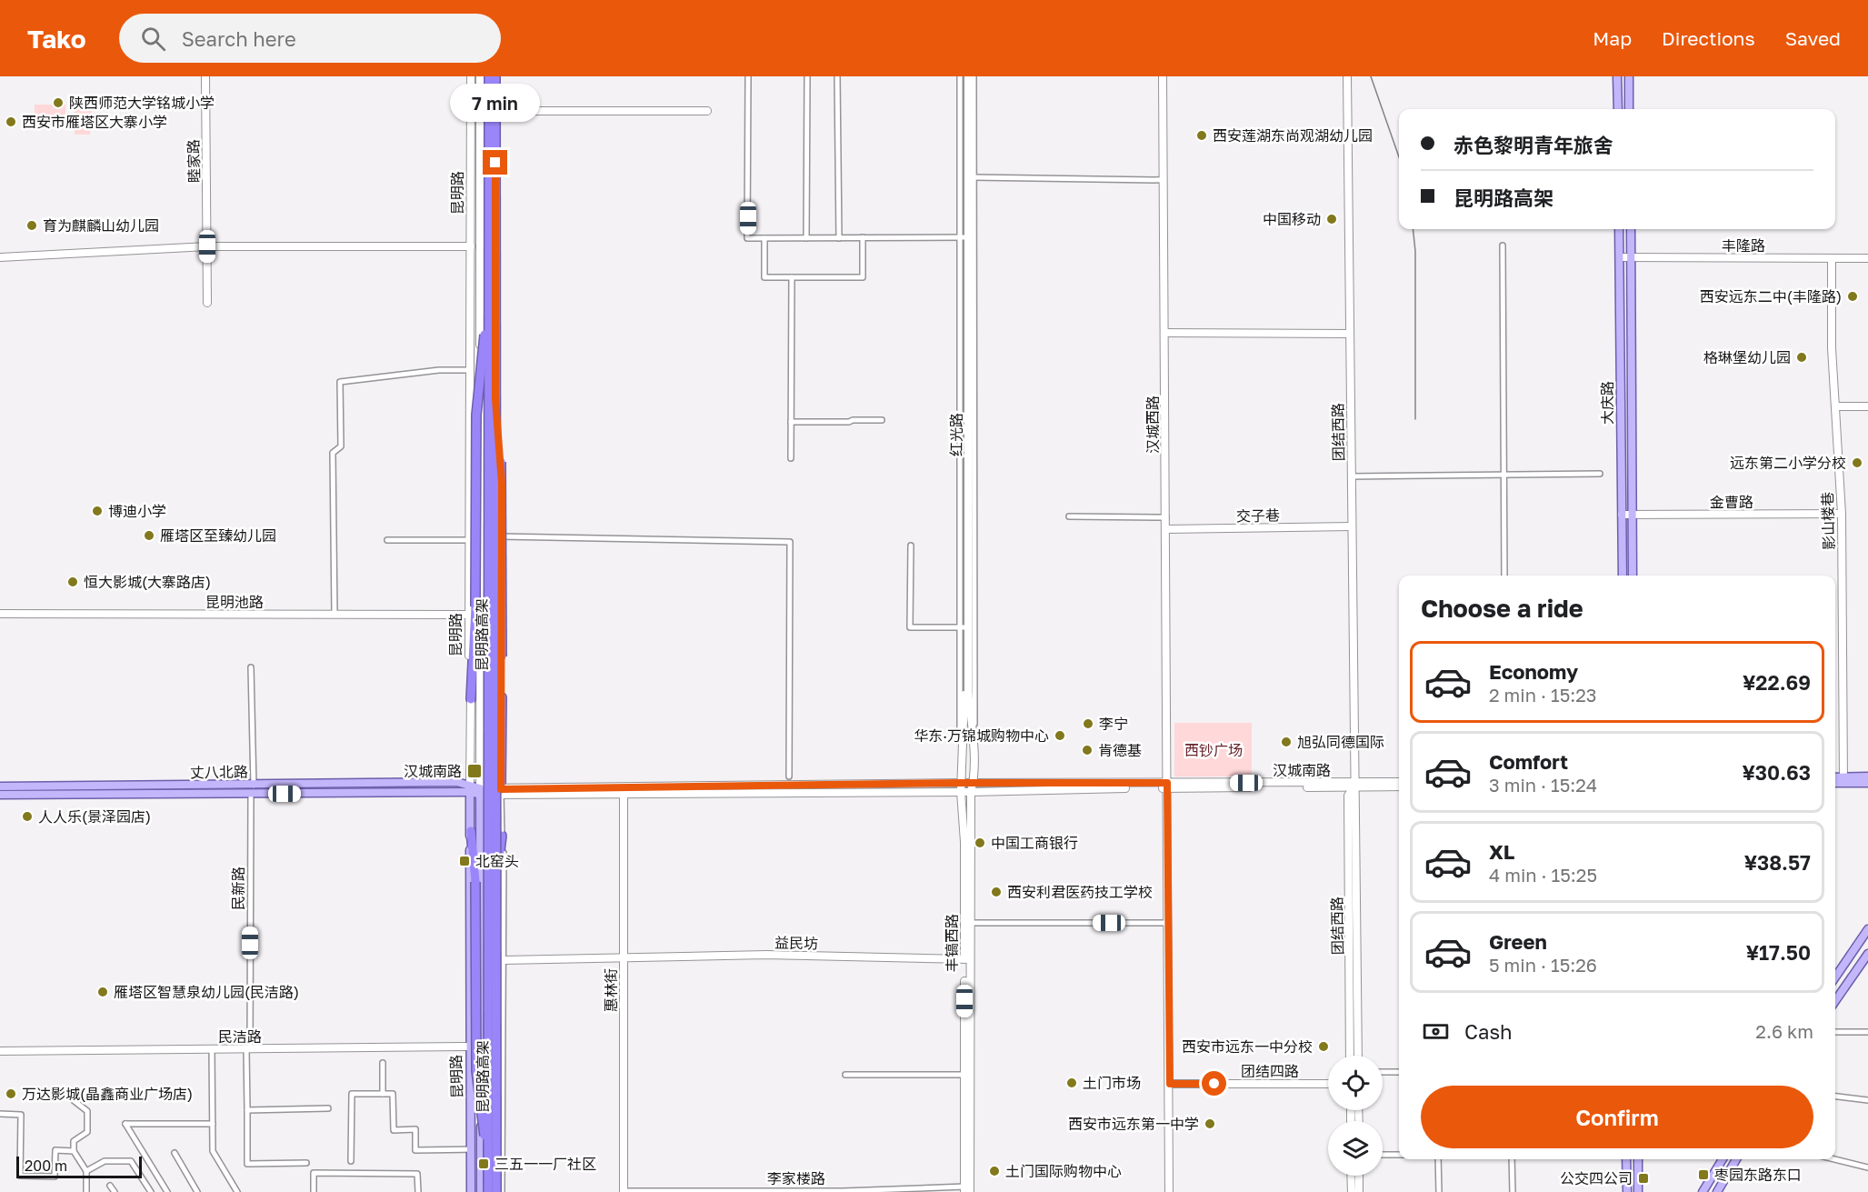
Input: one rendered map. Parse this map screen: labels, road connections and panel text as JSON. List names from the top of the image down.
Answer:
{
  "streets": {
    "highway": ["昆明路高架"],
    "main road": ["昆明路", "大庆路", "丈八北路"],
    "street": [
      "睦家路",
      "丰隆路",
      "汉城西路",
      "团结西路",
      "红光路",
      "金曹路",
      "交子巷",
      "影山楼巷",
      "昆明池路",
      "汉城南路",
      "民新路",
      "益民坊",
      "丰镐西路",
      "惠林街",
      "民洁路",
      "团结四路",
      "李家楼路"
    ]
  },
  "crossings": [
    ["昆明路", "昆明池路"],
    ["昆明路", "汉城南路"],
    ["昆明路", "丈八北路"],
    ["昆明路", "民洁路"],
    ["丰隆路", "大庆路"],
    ["丰隆路", "影山楼巷"],
    ["大庆路", "金曹路"],
    ["汉城西路", "交子巷"],
    ["汉城西路", "汉城南路"],
    ["汉城西路", "团结四路"],
    ["团结西路", "交子巷"],
    ["团结西路", "汉城南路"],
    ["红光路", "汉城南路"],
    ["红光路", "丰镐西路"],
    ["金曹路", "影山楼巷"],
    ["汉城南路", "丈八北路"],
    ["汉城南路", "丰镐西路"],
    ["汉城南路", "惠林街"],
    ["丈八北路", "民新路"],
    ["民新路", "民洁路"],
    ["益民坊", "丰镐西路"],
    ["益民坊", "惠林街"],
    ["丰镐西路", "李家楼路"],
    ["惠林街", "李家楼路"]
  ],
  "parks": ["西钞广场"],
  "places": {
    "other": [
      "陕西师范大学铭城小学",
      "西安市雁塔区大寨小学",
      "西安莲湖东尚观湖幼儿园",
      "中国移动",
      "育为麒麟山幼儿园",
      "西安远东二中(丰隆路)",
      "格琳堡幼儿园",
      "远东第二小学分校",
      "博迪小学",
      "雁塔区至臻幼儿园",
      "恒大影城(大寨路店)",
      "李宁",
      "华东·万锦城购物中心",
      "旭弘同德国际",
      "肯德基",
      "人人乐(景泽园店)",
      "中国工商银行",
      "西安利君医药技工学校",
      "雁塔区智慧泉幼儿园(民洁路)",
      "西安市远东一中分校",
      "土门市场",
      "万达影城(晶鑫商业广场店)",
      "西安市远东第一中学",
      "土门国际购物中心"
    ],
    "transit": [
      "汉城南路",
      "北窑头",
      "三五一一厂社区",
      "枣园东路东口",
      "公交四公司"
    ]
  },
  "scale_bar": "200 m",
  "page": {
    "header": "Tako",
    "search": "Search here",
    "nav": ["Map", "Directions", "Saved"],
    "bubble": "7 min",
    "banner": ["赤色黎明青年旅舍", "昆明路高架"],
    "heading": "Choose a ride",
    "list": [
      {
        "name": "Economy",
        "note": "2 min · 15:23",
        "value": "¥22.69"
      },
      {
        "name": "Comfort",
        "note": "3 min · 15:24",
        "value": "¥30.63"
      },
      {
        "name": "XL",
        "note": "4 min · 15:25",
        "value": "¥38.57"
      },
      {
        "name": "Green",
        "note": "5 min · 15:26",
        "value": "¥17.50"
      }
    ],
    "pay": ["Cash", "2.6 km"],
    "buttons": "Confirm",
    "scale": "200 m"
  }
}
